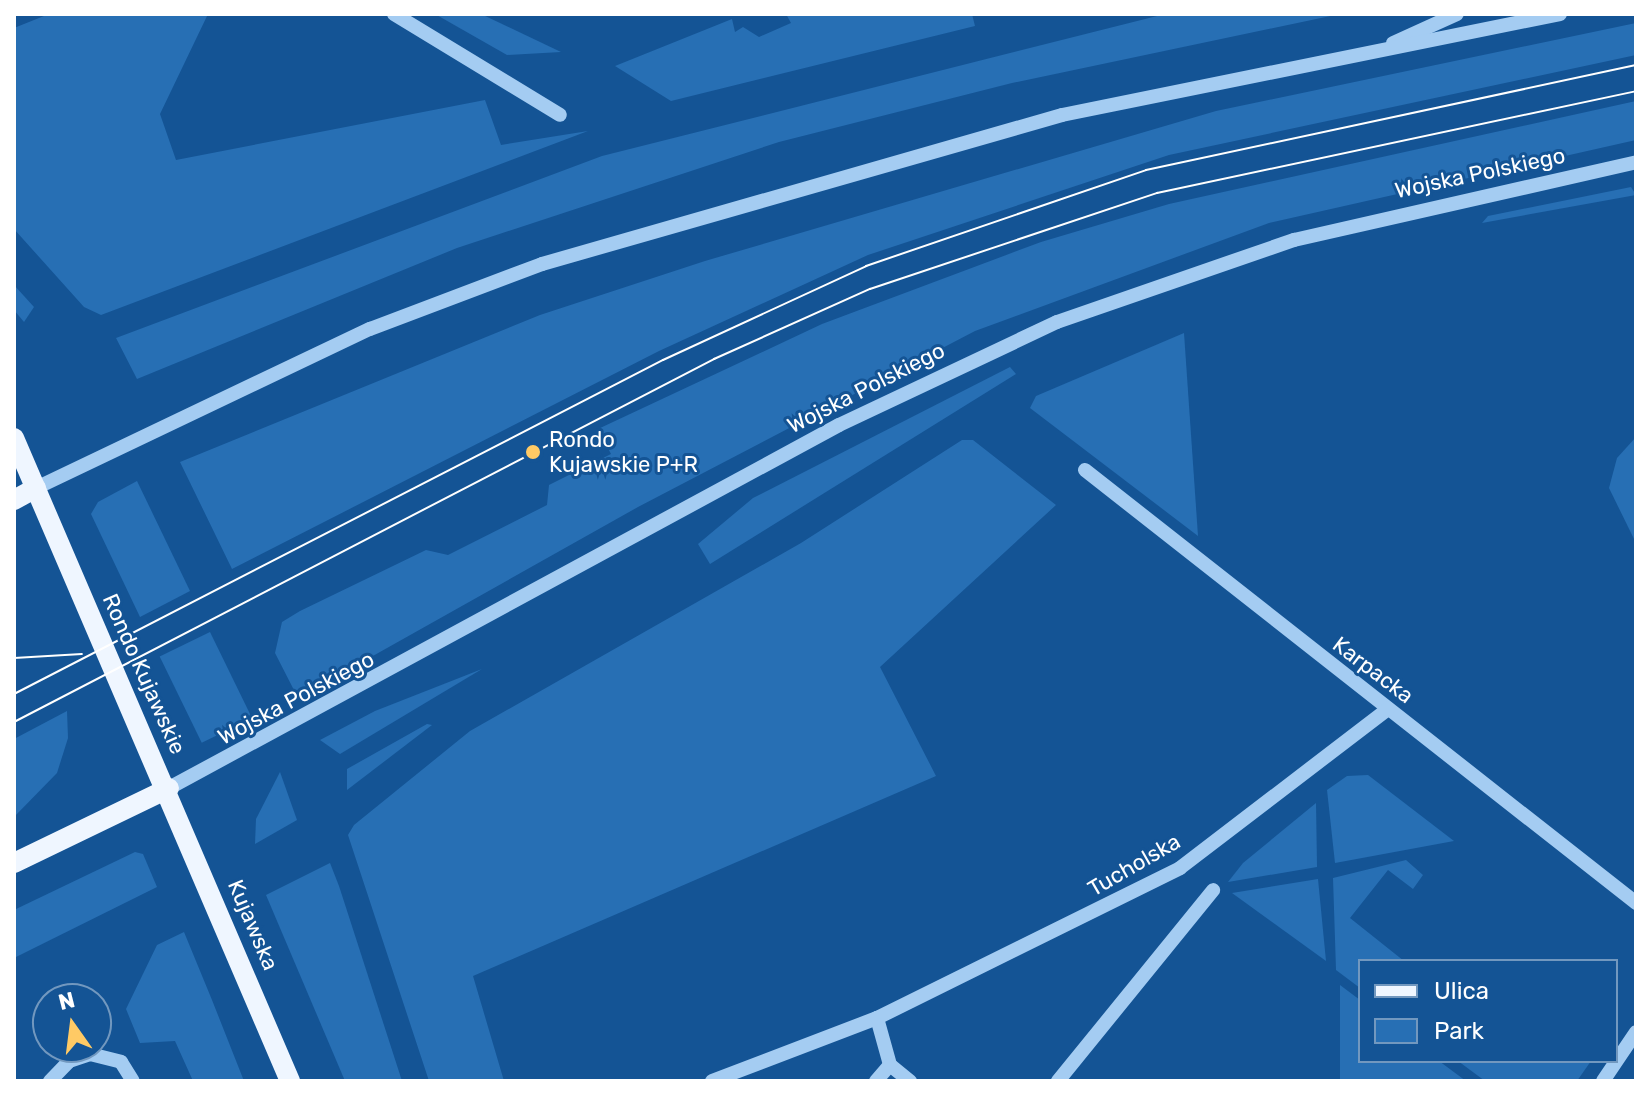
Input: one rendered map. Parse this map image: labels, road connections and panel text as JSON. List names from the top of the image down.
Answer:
{
  "streets": {
    "main road": ["Rondo Kujawskie", "Kujawska"],
    "street": ["Wojska Polskiego", "Karpacka", "Tucholska"]
  },
  "crossings": [
    ["Wojska Polskiego", "Rondo Kujawskie"],
    ["Wojska Polskiego", "Kujawska"],
    ["Karpacka", "Tucholska"],
    ["Rondo Kujawskie", "Kujawska"]
  ],
  "places": ["Rondo Kujawskie P+R"],
  "legend": ["Ulica", "Park"],
  "north": "top"
}
